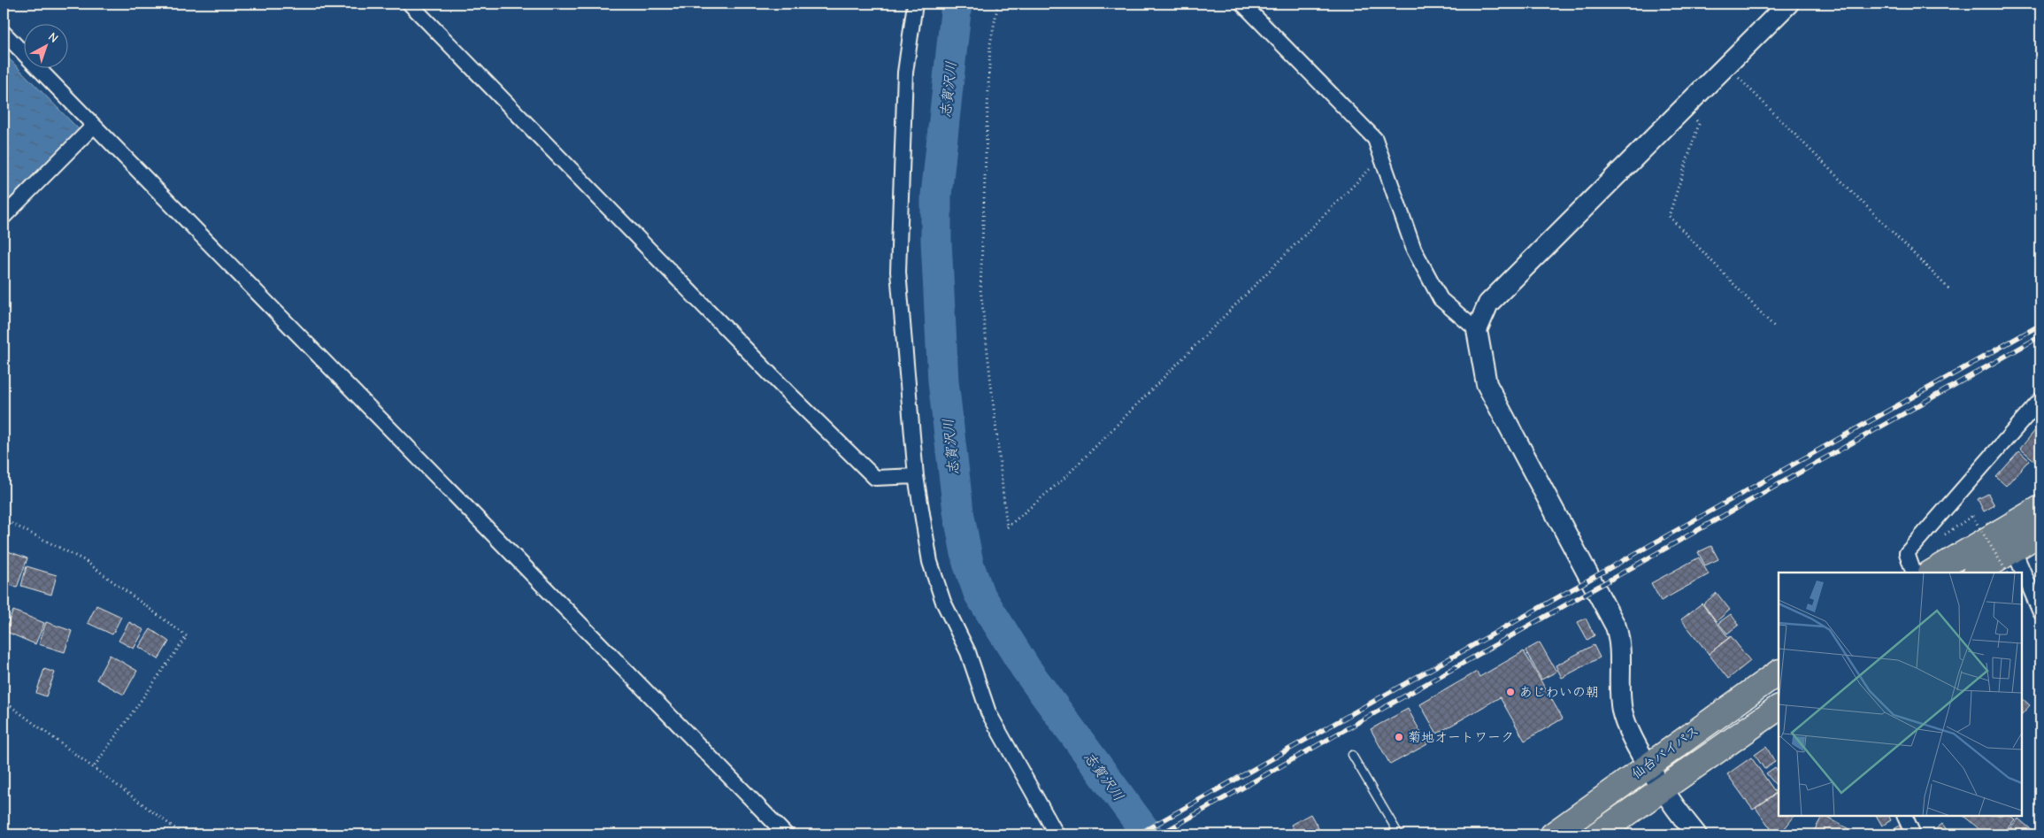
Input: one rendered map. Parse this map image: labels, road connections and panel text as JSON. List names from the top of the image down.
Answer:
{
  "streets": {
    "highway": ["仙台バイパス"]
  },
  "water": ["志賀沢川"],
  "places": ["あじわいの朝", "菊地オートワーク"],
  "north": "top right"
}
